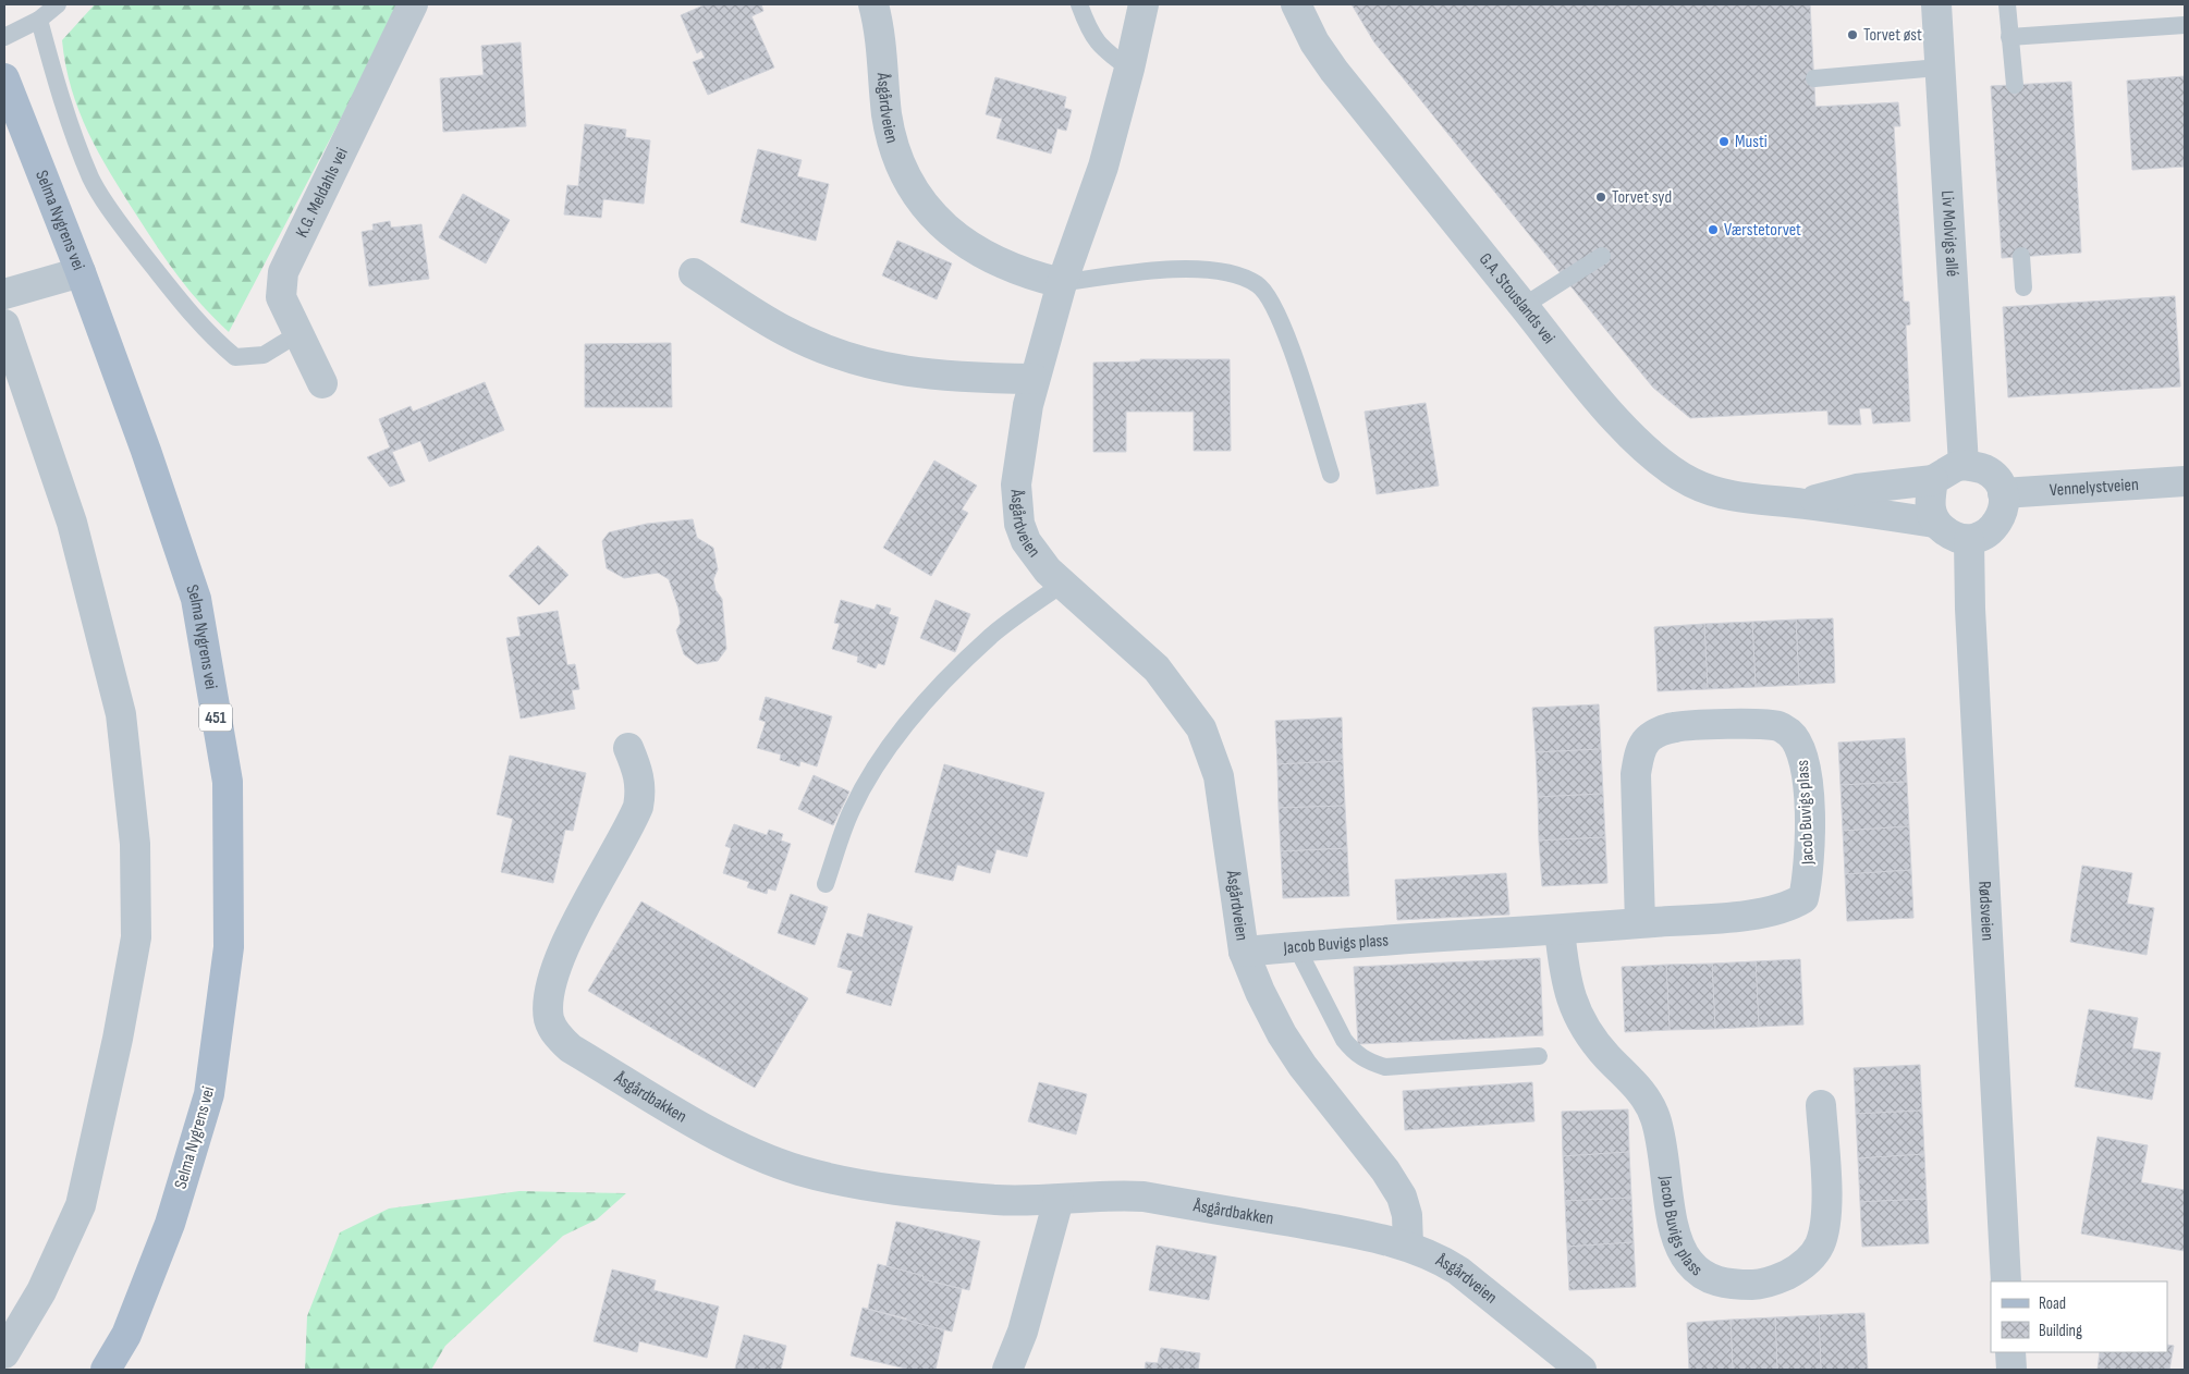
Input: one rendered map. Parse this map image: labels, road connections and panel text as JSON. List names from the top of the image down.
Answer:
{
  "streets": {
    "main road": ["Selma Nygrens vei", "451"],
    "street": [
      "Åsgårdveien",
      "K.G. Meldahls vei",
      "Liv Molvigs allé",
      "G.A. Stouslands vei",
      "Vennelystveien",
      "Jacob Buvigs plass",
      "Rødsveien",
      "Åsgårdbakken"
    ]
  },
  "crossings": [
    ["Åsgårdveien", "Jacob Buvigs plass"],
    ["Åsgårdveien", "Åsgårdbakken"],
    ["Liv Molvigs allé", "G.A. Stouslands vei"],
    ["Liv Molvigs allé", "Vennelystveien"],
    ["Liv Molvigs allé", "Rødsveien"],
    ["G.A. Stouslands vei", "Vennelystveien"],
    ["G.A. Stouslands vei", "Rødsveien"],
    ["Vennelystveien", "Rødsveien"]
  ],
  "places": [
    "Torvet øst",
    "Musti",
    "Torvet syd",
    "Værstetorvet"
  ],
  "legend": ["Road", "Building"]
}
